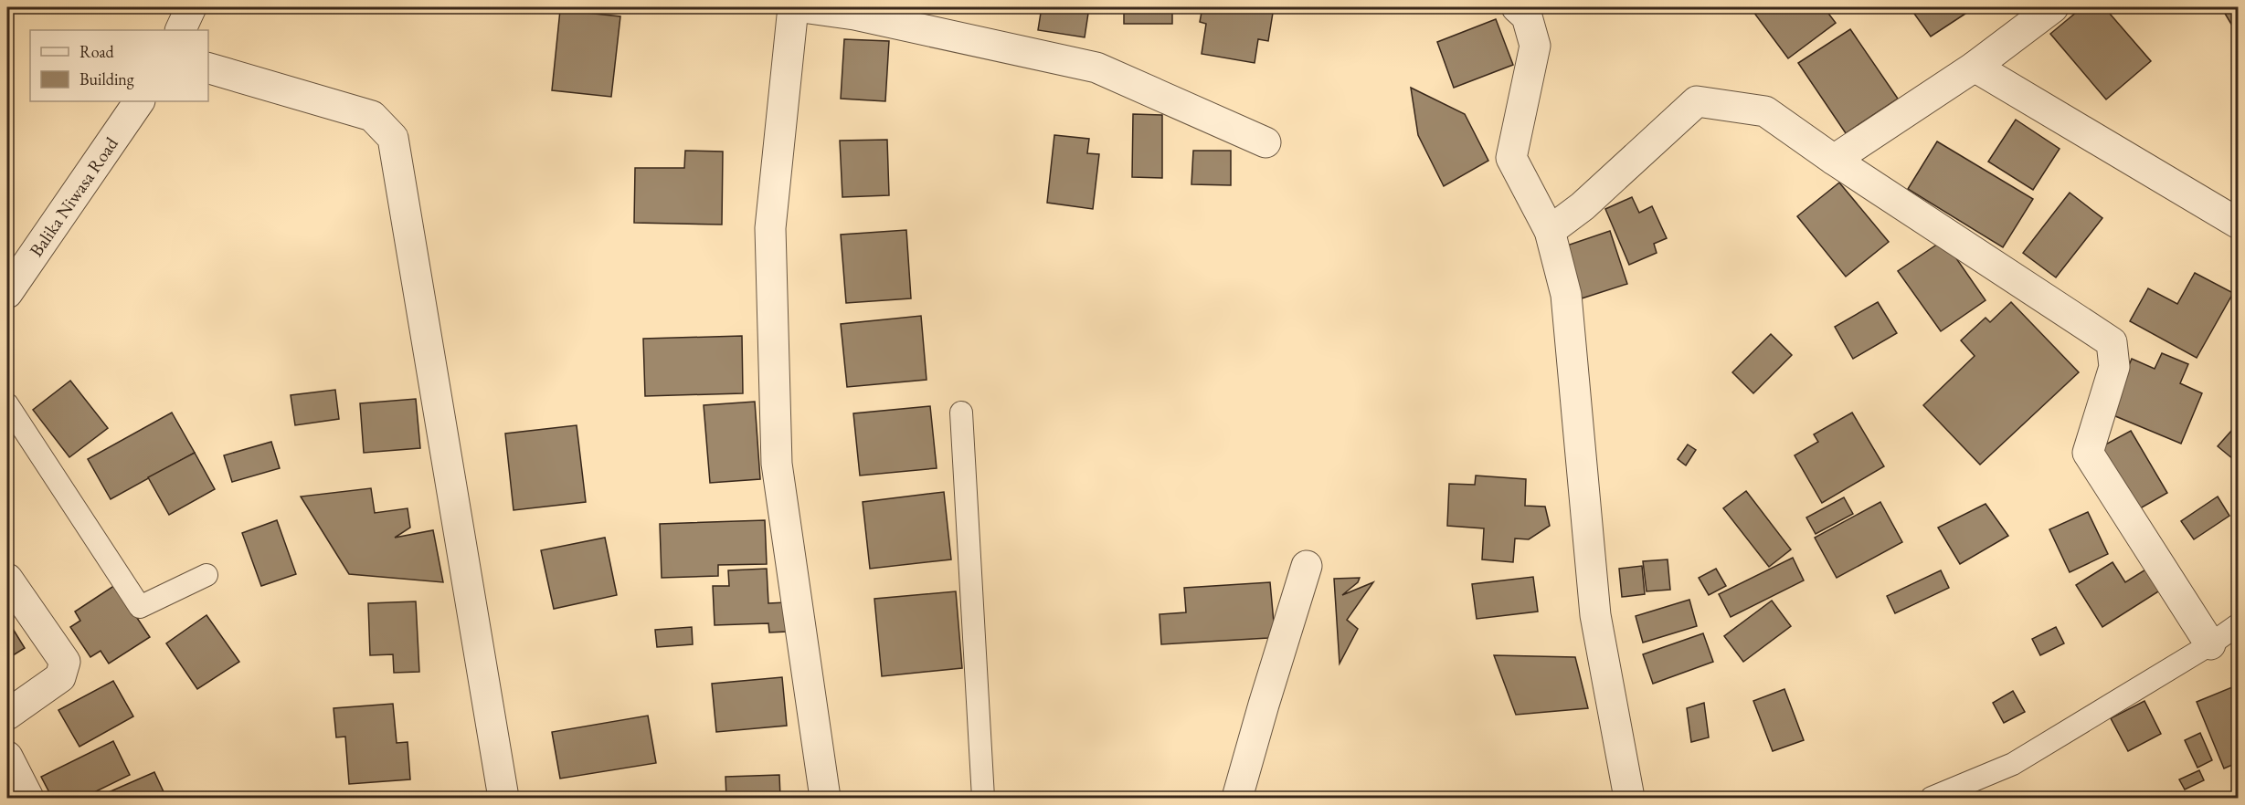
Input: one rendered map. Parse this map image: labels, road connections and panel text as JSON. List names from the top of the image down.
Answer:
{
  "streets": {
    "street": ["Balika Niwasa Road"]
  },
  "legend": ["Road", "Building"]
}
